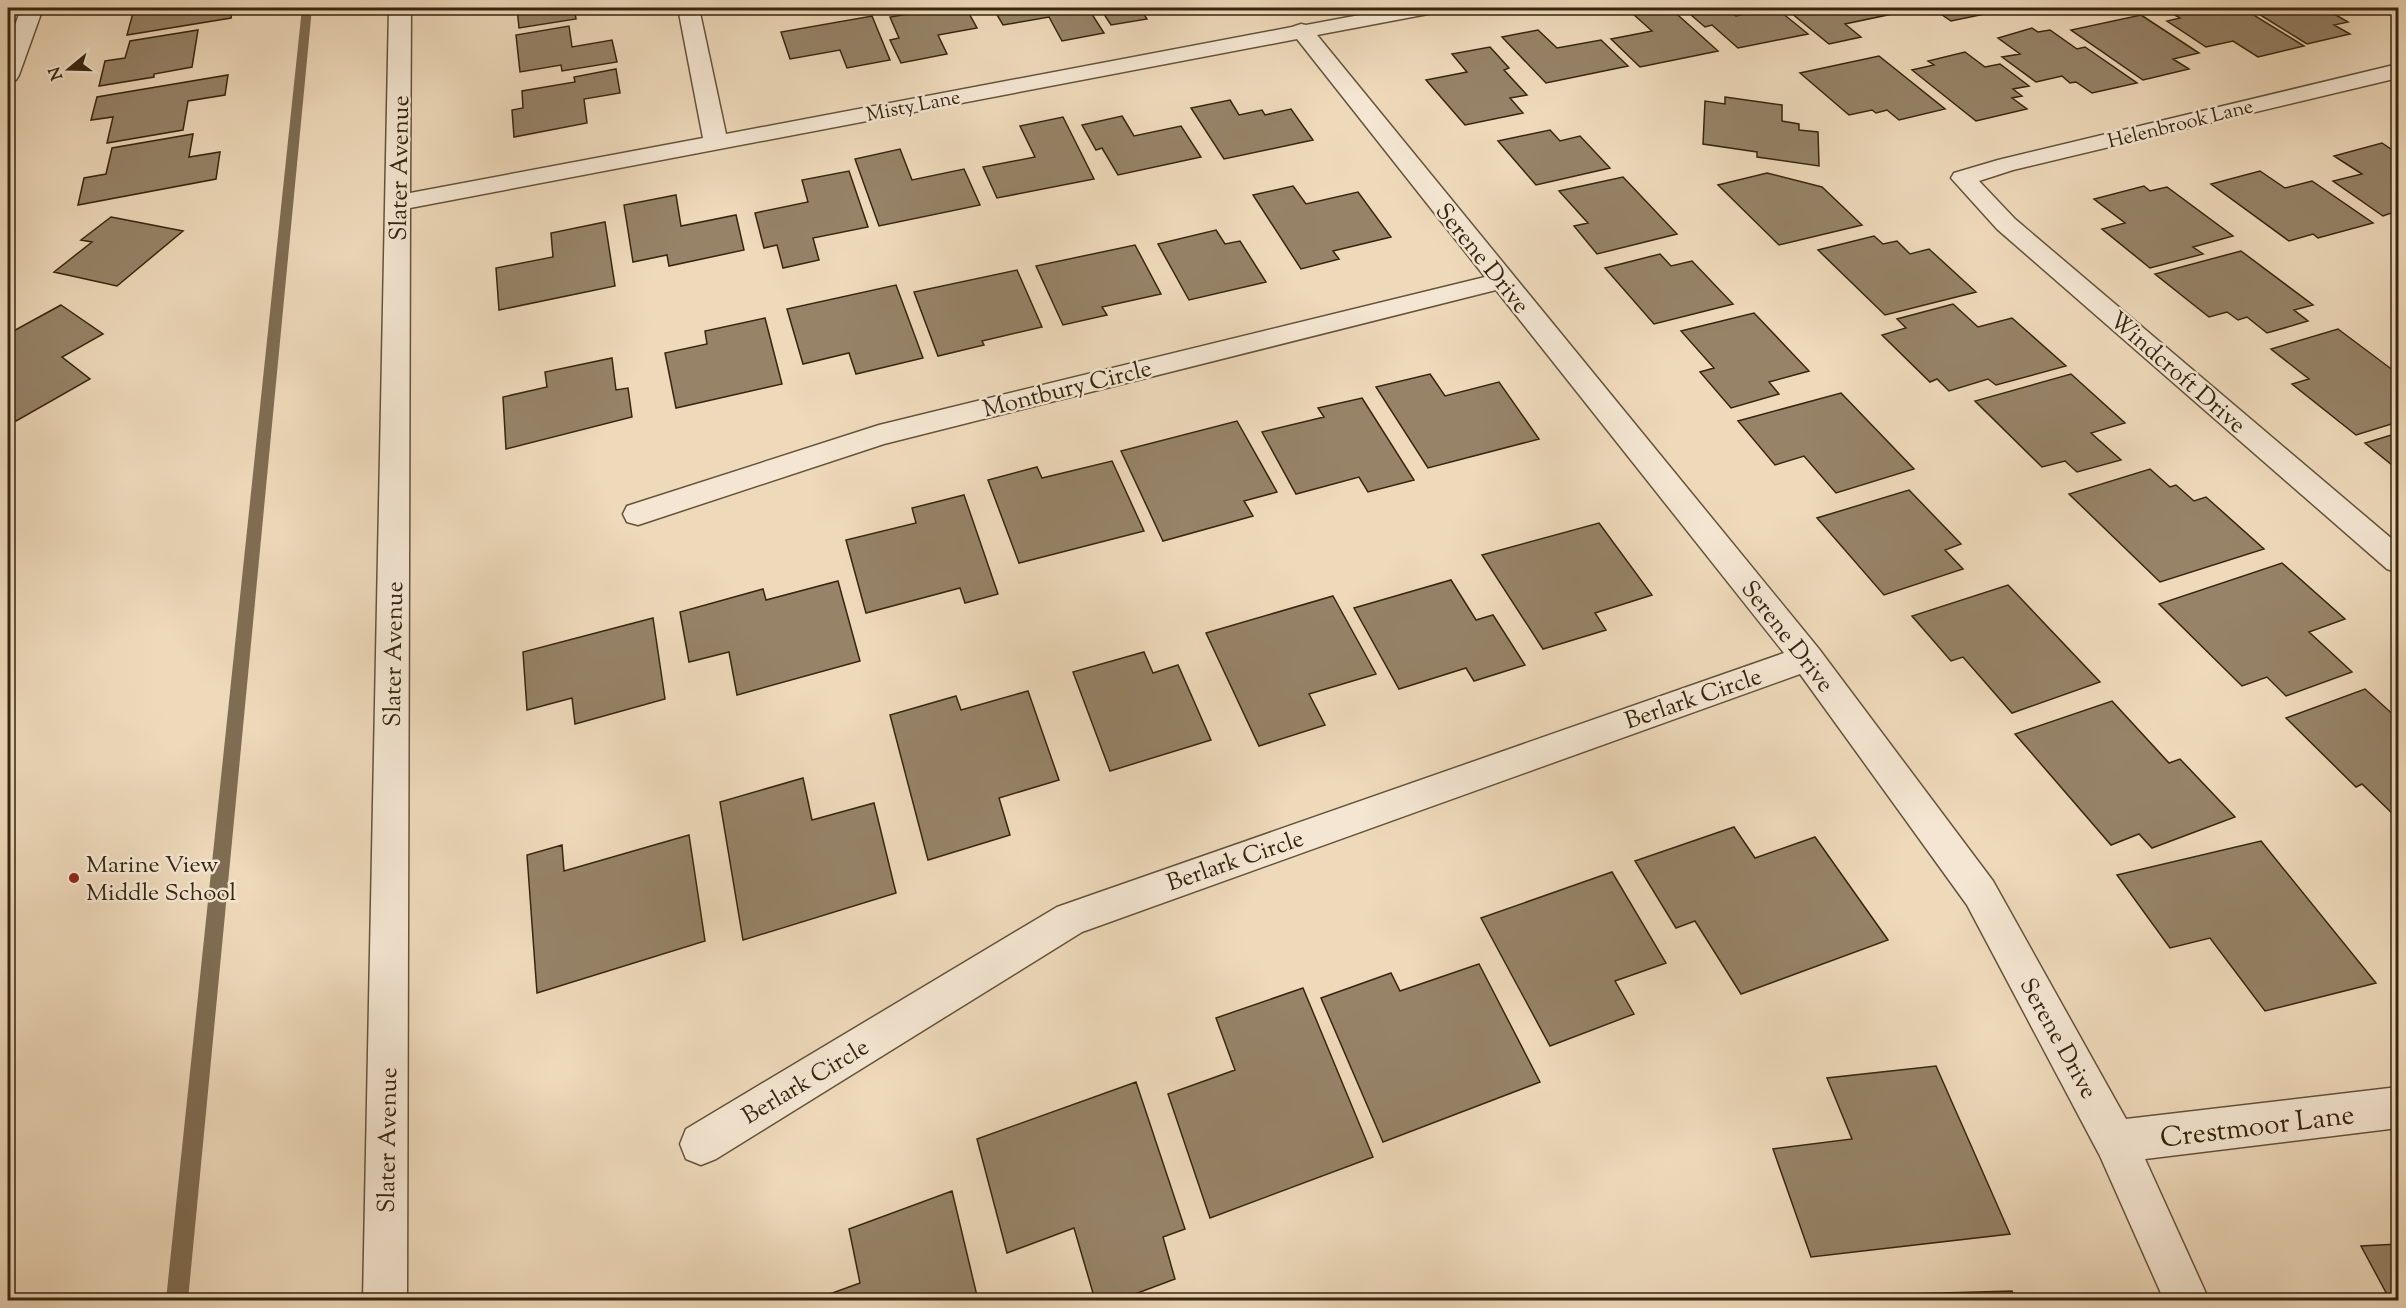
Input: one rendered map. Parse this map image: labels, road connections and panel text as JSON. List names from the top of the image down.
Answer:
{
  "streets": {
    "street": [
      "Misty Lane",
      "Helenbrook Lane",
      "Slater Avenue",
      "Serene Drive",
      "Windcroft Drive",
      "Montbury Circle",
      "Berlark Circle",
      "Crestmoor Lane"
    ]
  },
  "crossings": [
    ["Misty Lane", "Slater Avenue"],
    ["Misty Lane", "Serene Drive"],
    ["Helenbrook Lane", "Windcroft Drive"],
    ["Serene Drive", "Montbury Circle"],
    ["Serene Drive", "Berlark Circle"],
    ["Serene Drive", "Crestmoor Lane"]
  ],
  "places": ["Marine View Middle School"],
  "north": "left"
}
